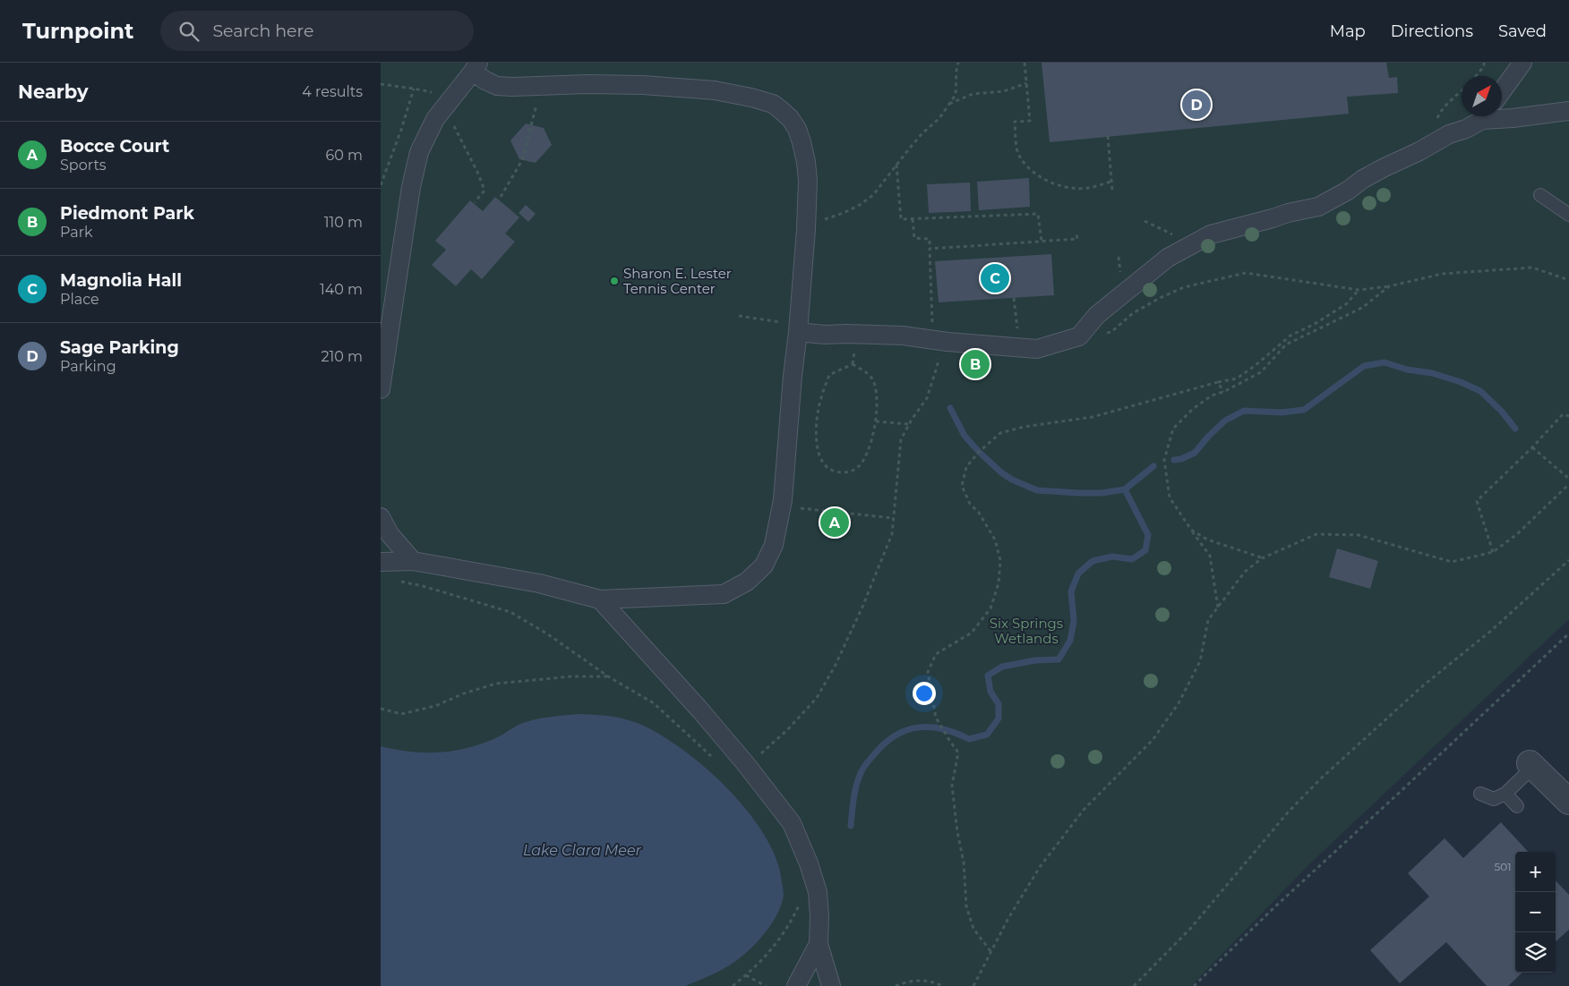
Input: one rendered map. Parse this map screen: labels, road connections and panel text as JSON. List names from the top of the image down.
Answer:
{
  "water": ["Lake Clara Meer"],
  "parks": ["Six Springs Wetlands"],
  "places": ["Sharon E. Lester Tennis Center"],
  "house_numbers": ["501"],
  "north": "top right",
  "page": {
    "header": "Turnpoint",
    "search": "Search here",
    "nav": ["Map", "Directions", "Saved"],
    "heading": ["Nearby", "4 results"],
    "pins": [
      "D",
      "C",
      "B",
      "A"
    ],
    "list": [
      {
        "mark": "A",
        "name": "Bocce Court",
        "note": "Sports",
        "value": "60 m"
      },
      {
        "mark": "B",
        "name": "Piedmont Park",
        "note": "Park",
        "value": "110 m"
      },
      {
        "mark": "C",
        "name": "Magnolia Hall",
        "note": "Place",
        "value": "140 m"
      },
      {
        "mark": "D",
        "name": "Sage Parking",
        "note": "Parking",
        "value": "210 m"
      }
    ],
    "map_buttons": ["+", "−"]
  }
}
